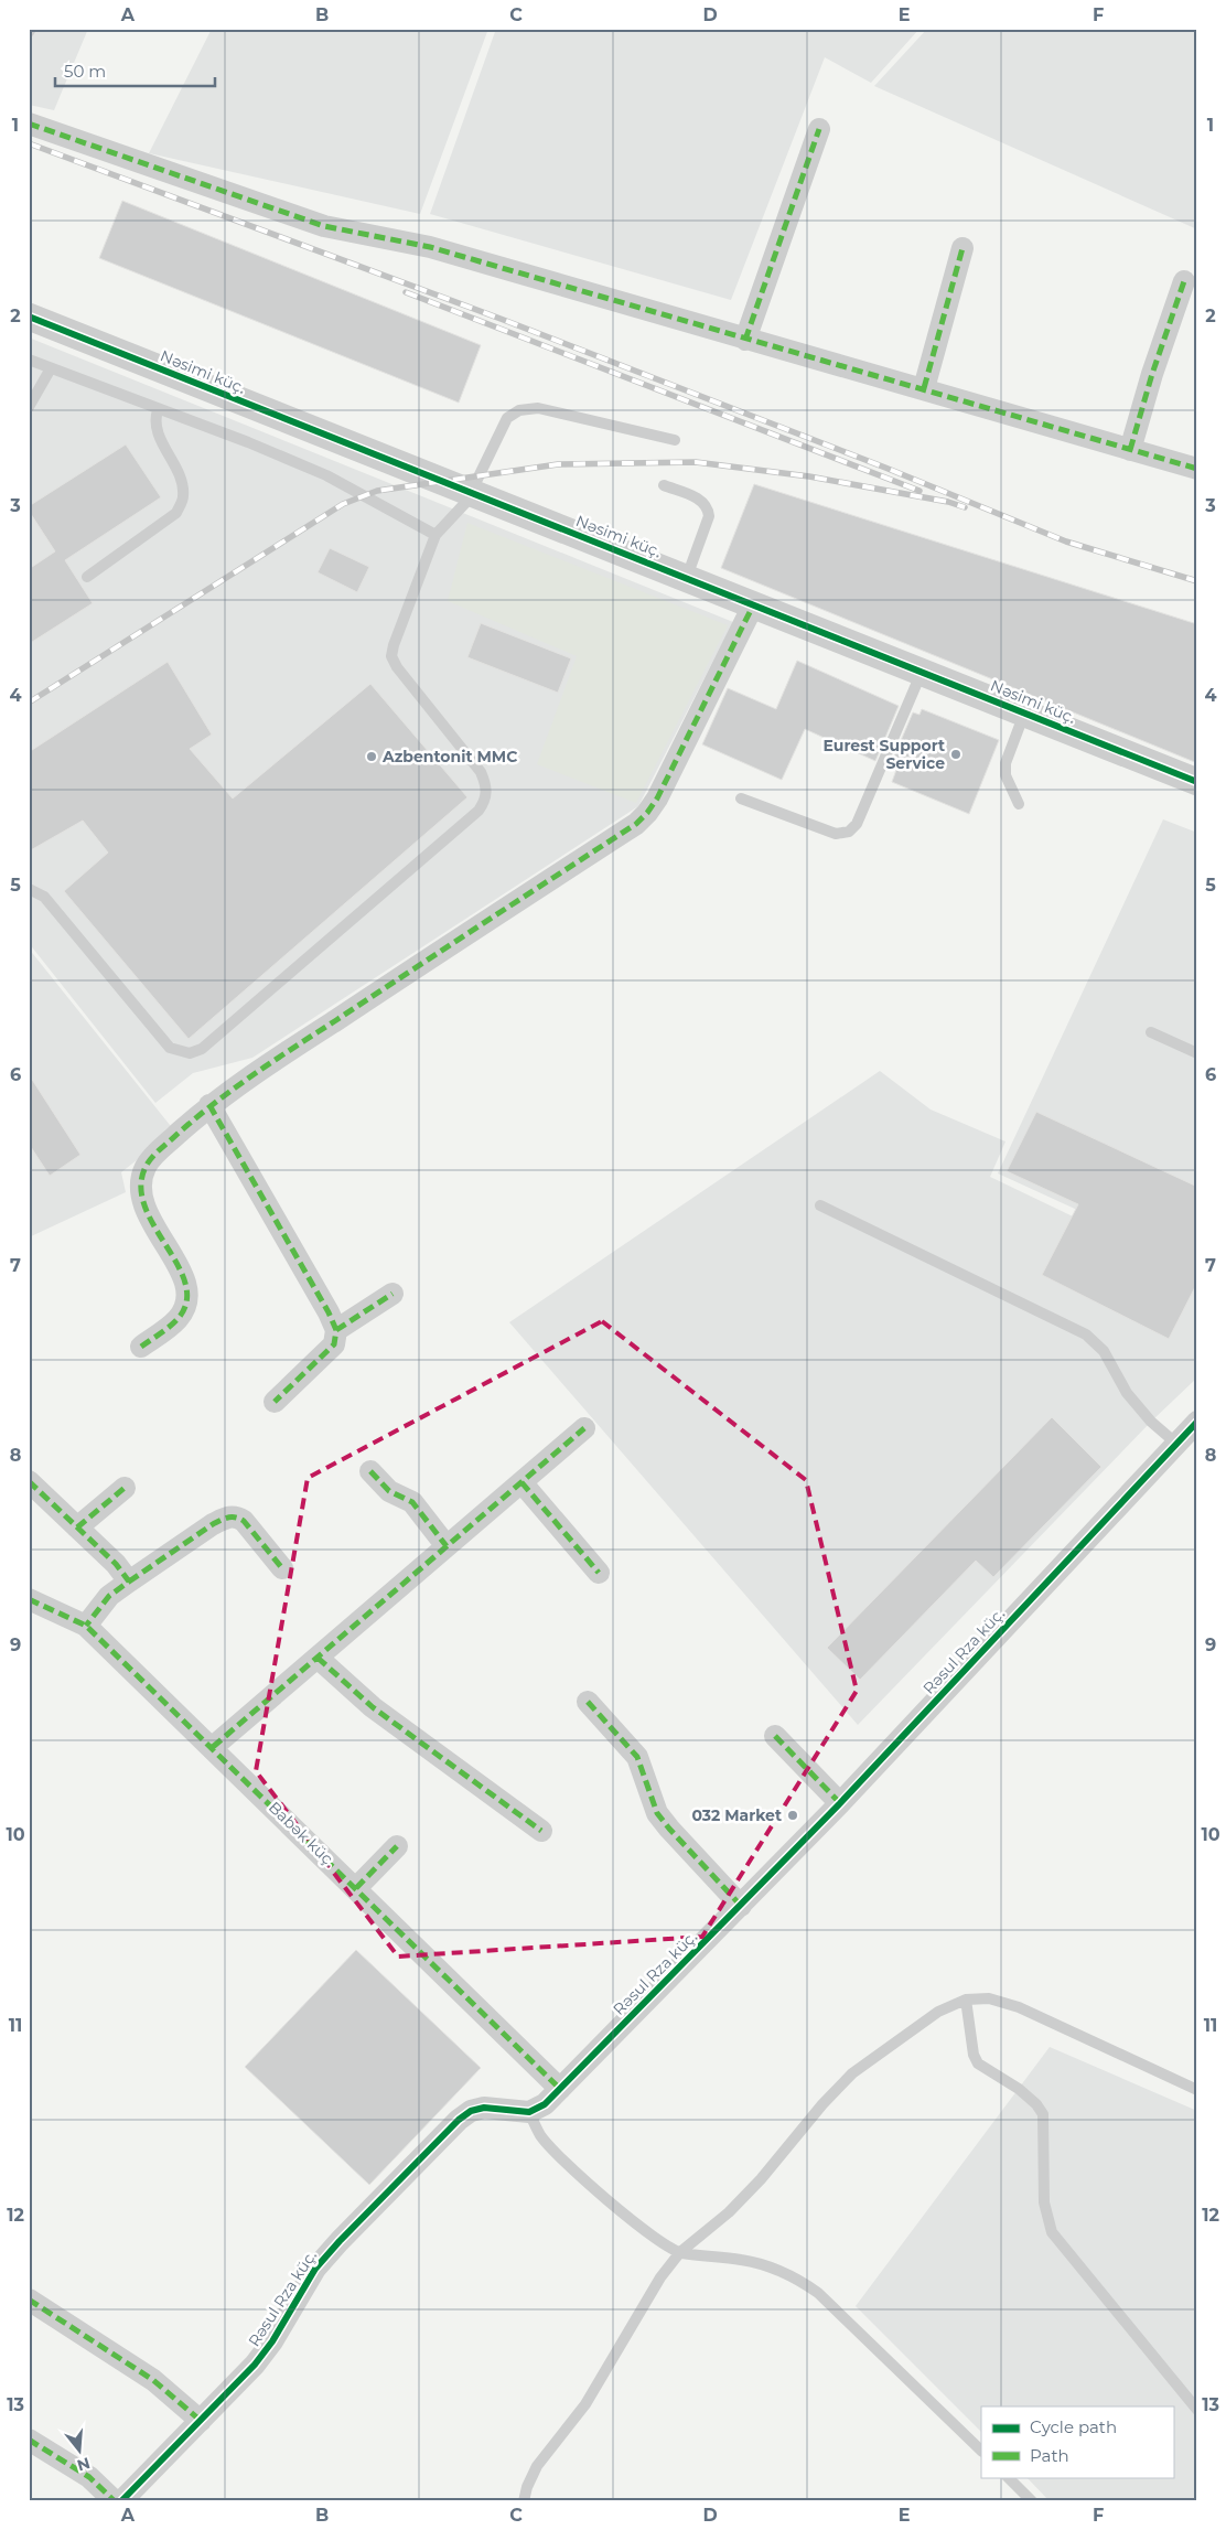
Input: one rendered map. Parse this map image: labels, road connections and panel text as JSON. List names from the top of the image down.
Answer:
{
  "streets": {
    "street": ["Nəsimi küç.", "Rəsul Rza küç.", "Babək küç."]
  },
  "crossings": [
    ["Rəsul Rza küç.", "Babək küç."]
  ],
  "places": ["Eurest Support Service", "Azbentonit MMC", "032 Market"],
  "legend": ["Cycle path", "Path"],
  "scale_bar": "50 m",
  "north": "bottom",
  "grid": {
    "columns": [
      "A",
      "B",
      "C",
      "D",
      "E",
      "F"
    ],
    "rows": [
      "1",
      "2",
      "3",
      "4",
      "5",
      "6",
      "7",
      "8",
      "9",
      "10",
      "11",
      "12",
      "13"
    ]
  }
}
